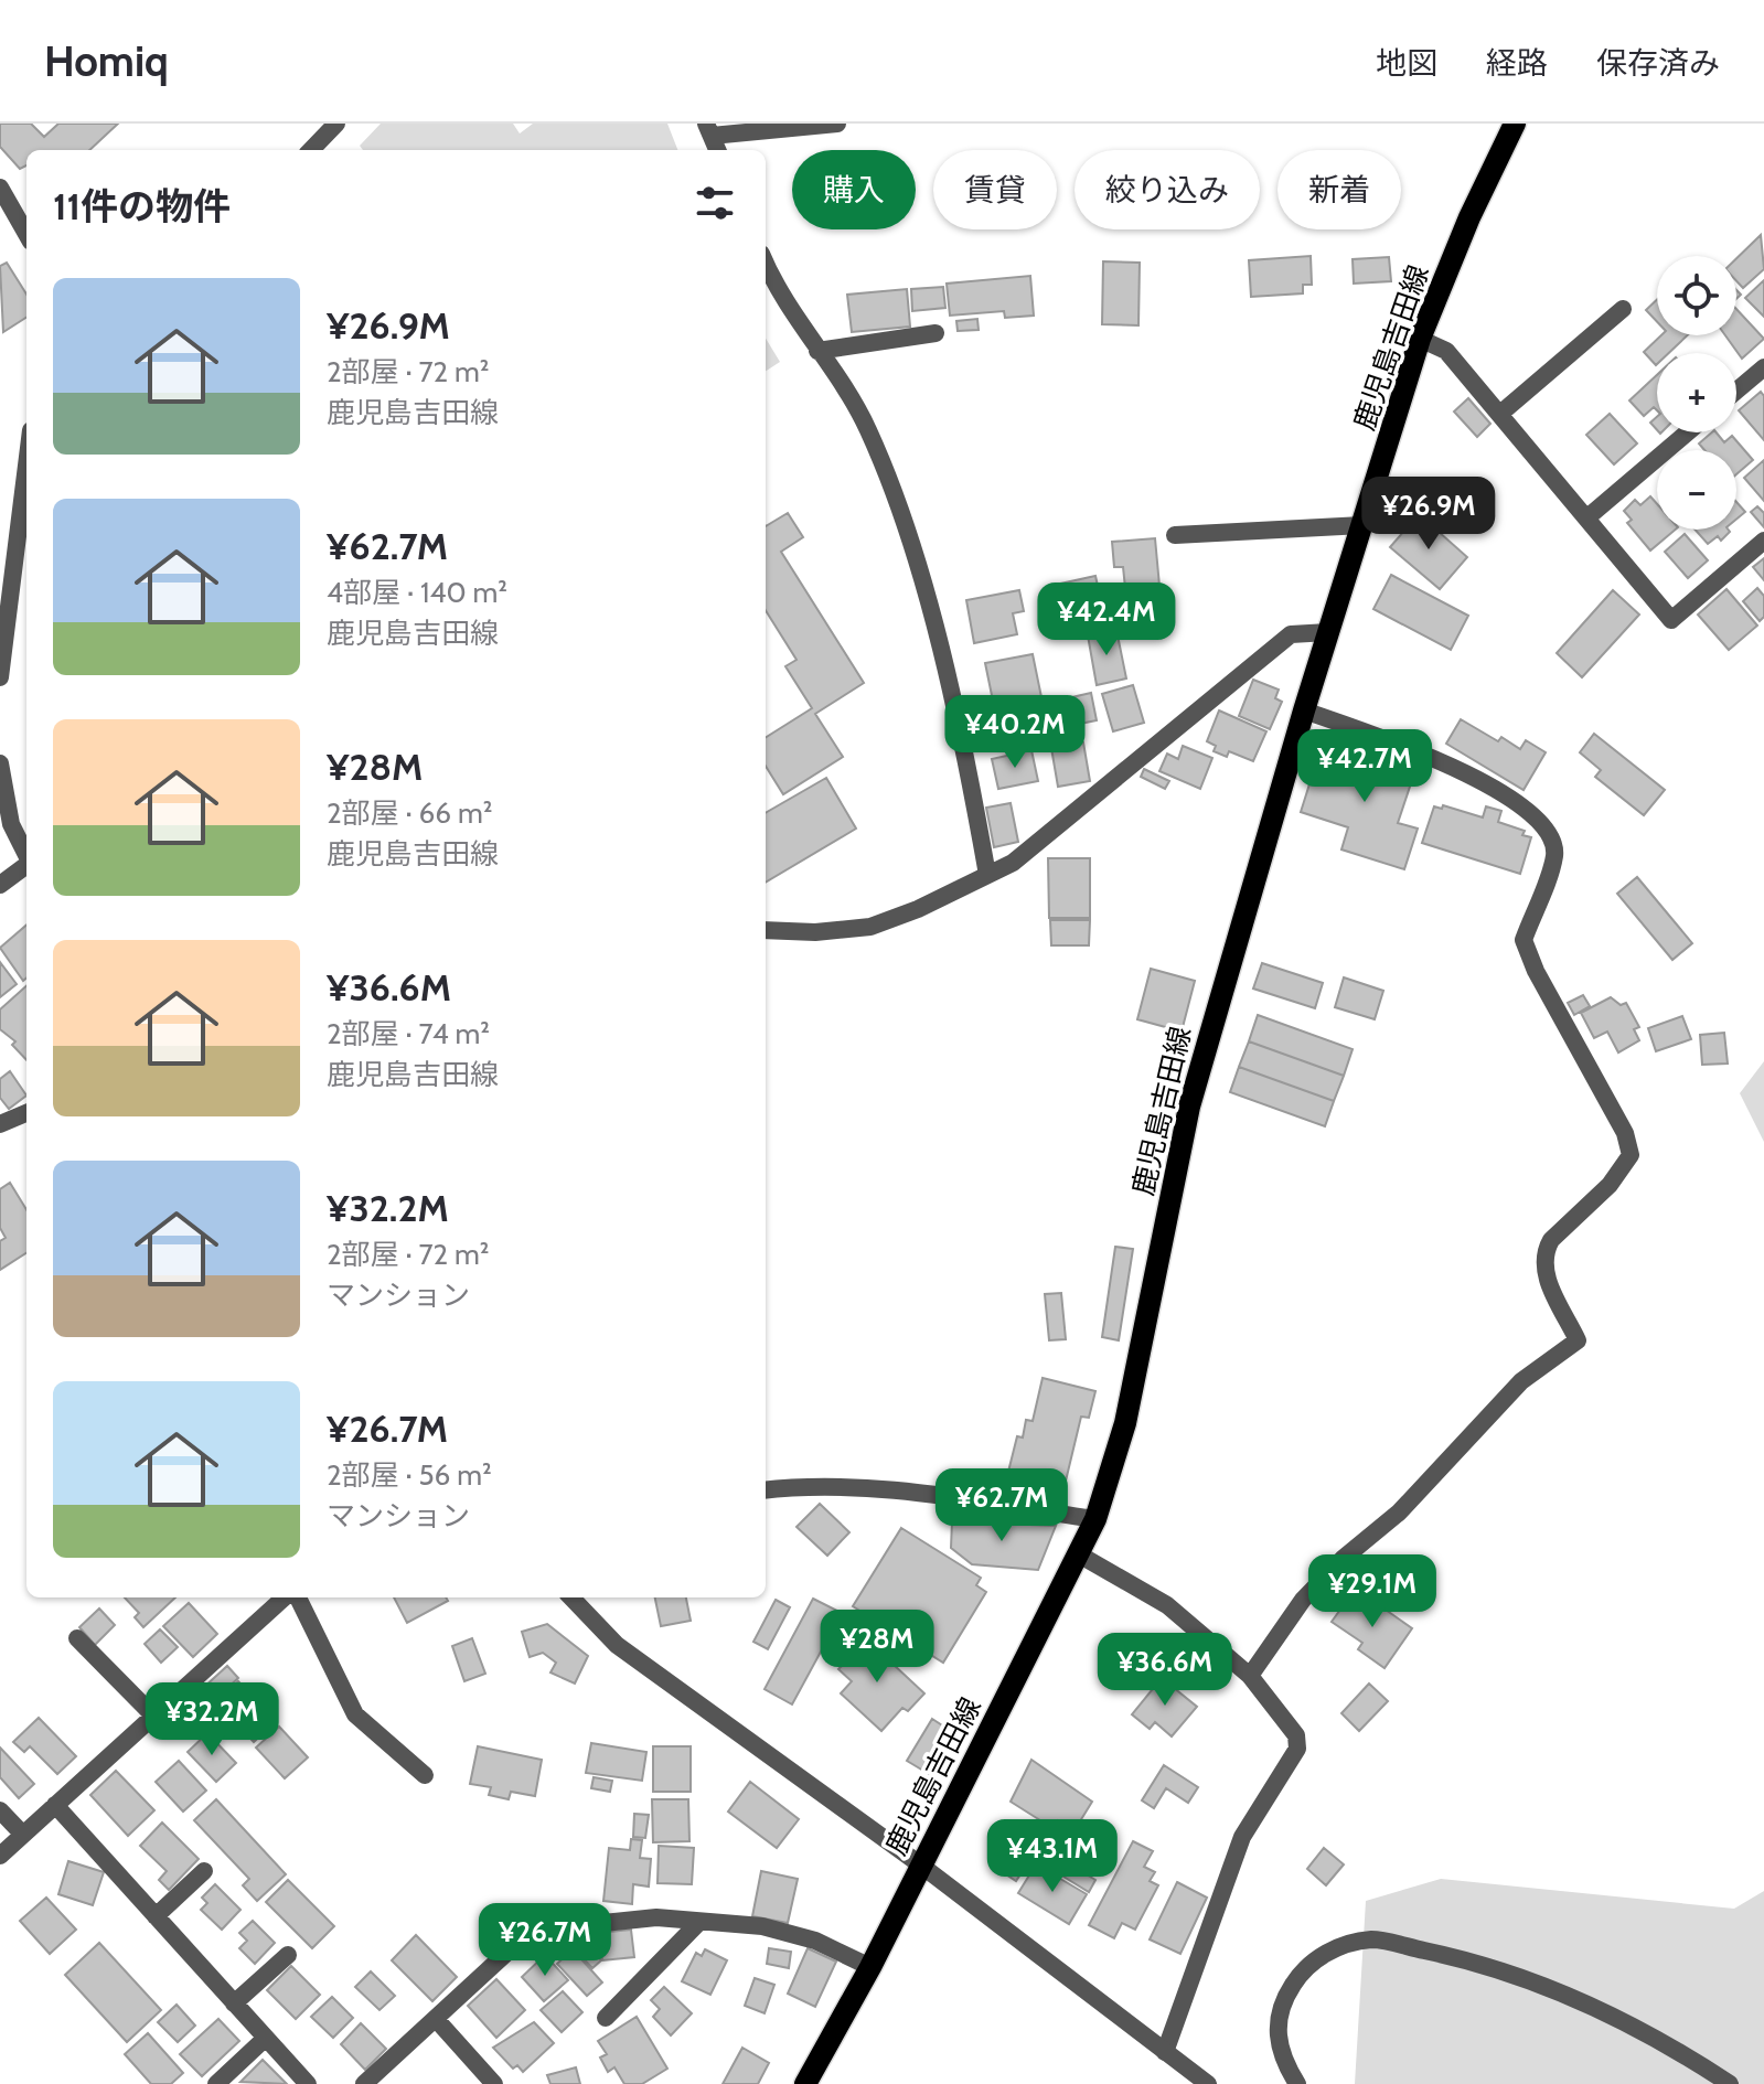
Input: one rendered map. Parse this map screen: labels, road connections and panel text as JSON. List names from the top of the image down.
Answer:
{
  "streets": {
    "main road": ["鹿児島吉田線"]
  },
  "page": {
    "header": "Homiq",
    "nav": ["地図", "経路", "保存済み"],
    "chip": [
      "購入",
      "賃貸",
      "絞り込み",
      "新着"
    ],
    "heading": "11件の物件",
    "map_buttons": ["+", "−"],
    "list": [
      {
        "name": "¥26.9M",
        "note": "2部屋 · 72 m² · 鹿児島吉田線"
      },
      {
        "name": "¥62.7M",
        "note": "4部屋 · 140 m² · 鹿児島吉田線"
      },
      {
        "name": "¥28M",
        "note": "2部屋 · 66 m² · 鹿児島吉田線"
      },
      {
        "name": "¥36.6M",
        "note": "2部屋 · 74 m² · 鹿児島吉田線"
      },
      {
        "name": "¥32.2M",
        "note": "2部屋 · 72 m² · マンション"
      },
      {
        "name": "¥26.7M",
        "note": "2部屋 · 56 m² · マンション"
      }
    ],
    "price": [
      "¥26.9M",
      "¥42.4M",
      "¥40.2M",
      "¥42.7M",
      "¥62.7M",
      "¥29.1M",
      "¥28M",
      "¥36.6M",
      "¥32.2M",
      "¥43.1M",
      "¥26.7M"
    ]
  }
}
